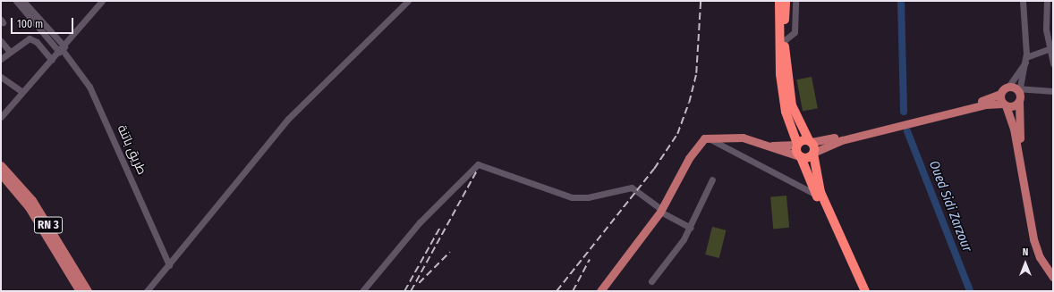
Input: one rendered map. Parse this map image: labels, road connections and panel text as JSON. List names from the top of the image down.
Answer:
{
  "streets": {
    "main road": ["RN 3"],
    "street": ["طريق باتنة"]
  },
  "water": ["Oued Sidi Zarzour"],
  "scale_bar": "100 m",
  "north": "top"
}
